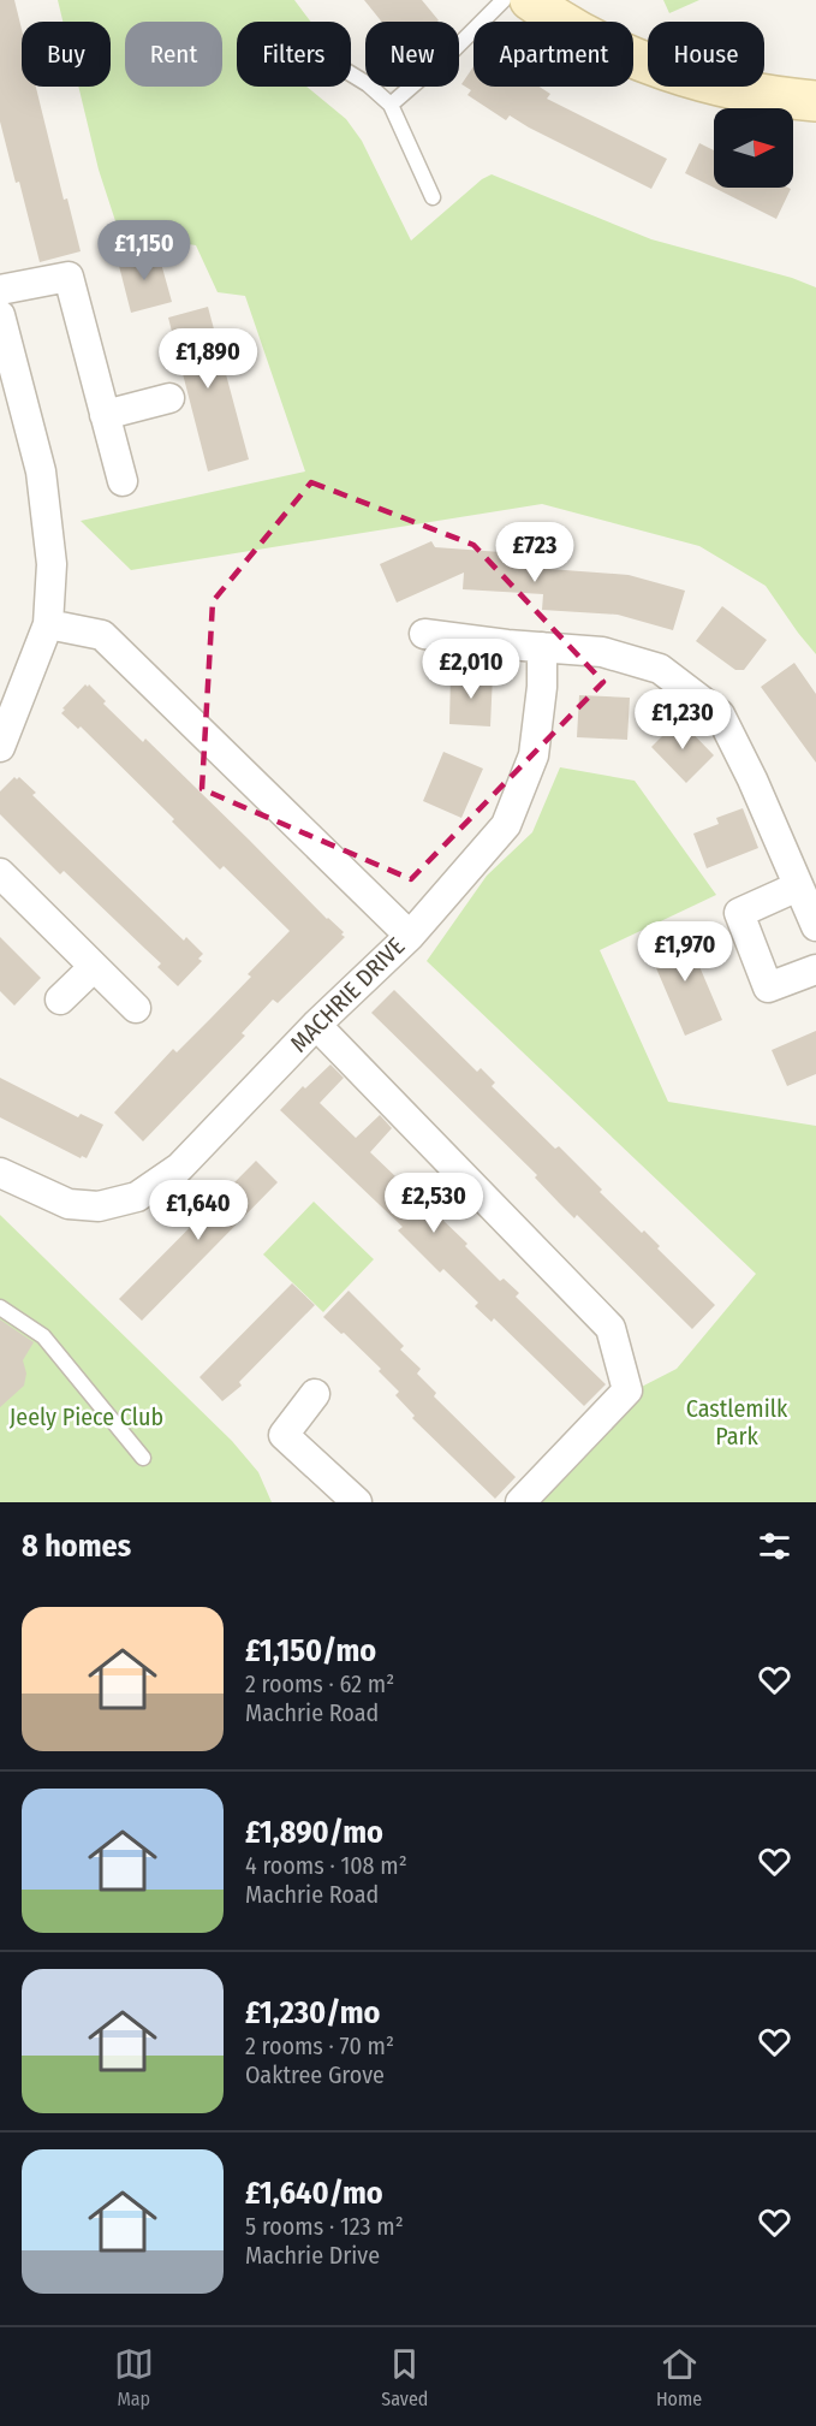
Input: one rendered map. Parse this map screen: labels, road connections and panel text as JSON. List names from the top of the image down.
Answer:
{
  "streets": {
    "street": ["MACHRIE DRIVE"]
  },
  "parks": ["Castlemilk Park", "Jeely Piece Club"],
  "north": "right",
  "page": {
    "chip": [
      "Buy",
      "Rent",
      "Filters",
      "New",
      "Apartment",
      "House"
    ],
    "price": [
      "£1,150",
      "£1,890",
      "£723",
      "£2,010",
      "£1,230",
      "£1,970",
      "£2,530",
      "£1,640"
    ],
    "heading": "8 homes",
    "list": [
      {
        "name": "£1,150/mo",
        "note": "2 rooms · 62 m² · Machrie Road"
      },
      {
        "name": "£1,890/mo",
        "note": "4 rooms · 108 m² · Machrie Road"
      },
      {
        "name": "£1,230/mo",
        "note": "2 rooms · 70 m² · Oaktree Grove"
      },
      {
        "name": "£1,640/mo",
        "note": "5 rooms · 123 m² · Machrie Drive"
      }
    ],
    "tabs": ["Map", "Saved", "Home"]
  }
}
